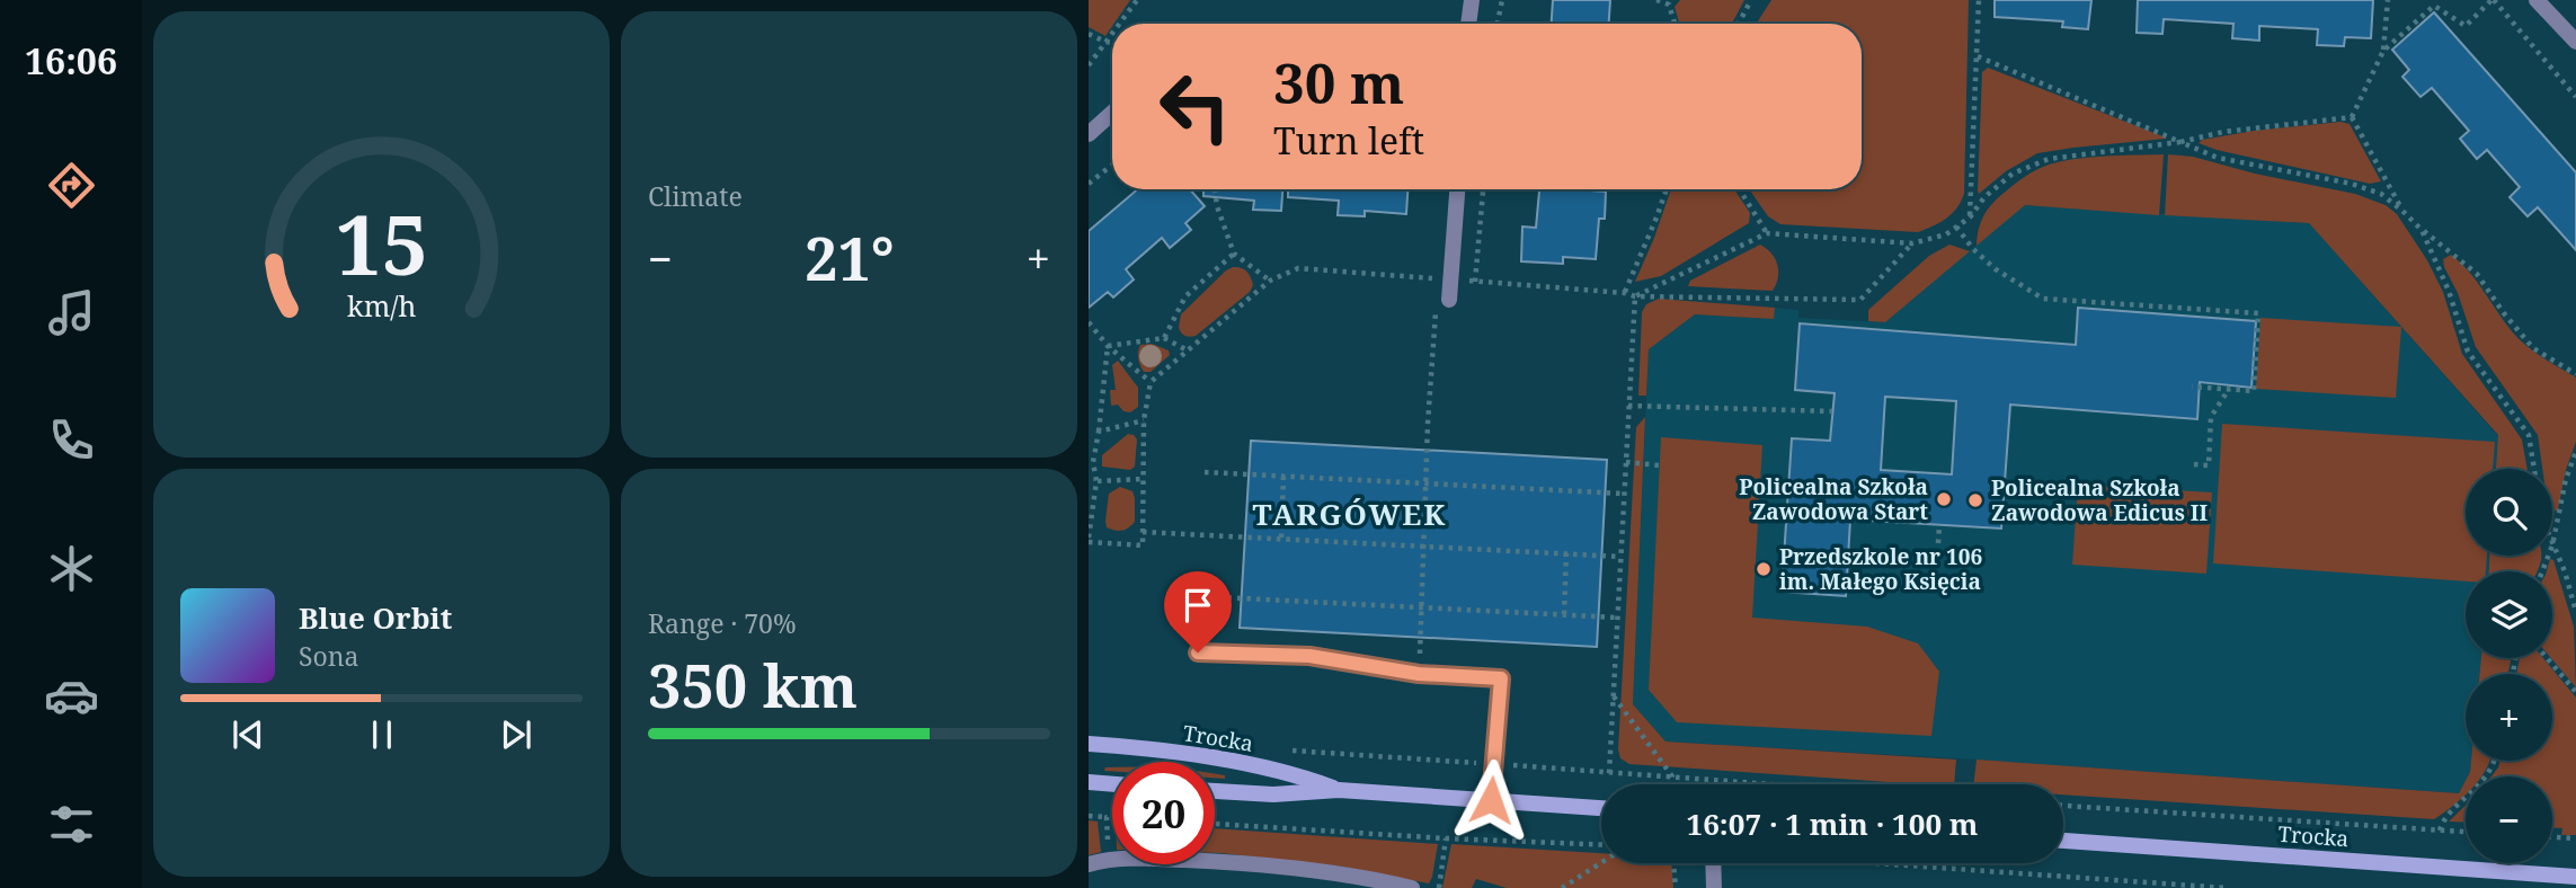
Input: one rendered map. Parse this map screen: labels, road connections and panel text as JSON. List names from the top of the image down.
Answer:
{
  "streets": {
    "street": ["Trocka"]
  },
  "districts": ["TARGÓWEK"],
  "places": ["Policealna Szkoła Zawodowa Start", "Policealna Szkoła Zawodowa Edicus II", "Przedszkole nr 106 im. Małego Księcia"],
  "page": {
    "tabs": "16:06",
    "tile": [
      "Climate",
      ["Range · 70%", "350 km"]
    ],
    "turn": ["30 m", "Turn left"],
    "heat": ["−", "21°", "+"],
    "map_buttons": ["+", "−"],
    "song": ["Blue Orbit", "Sona"],
    "limit": "20",
    "trip": "16:07 · 1 min · 100 m",
    "gauge": ["15", "km/h"]
  }
}
